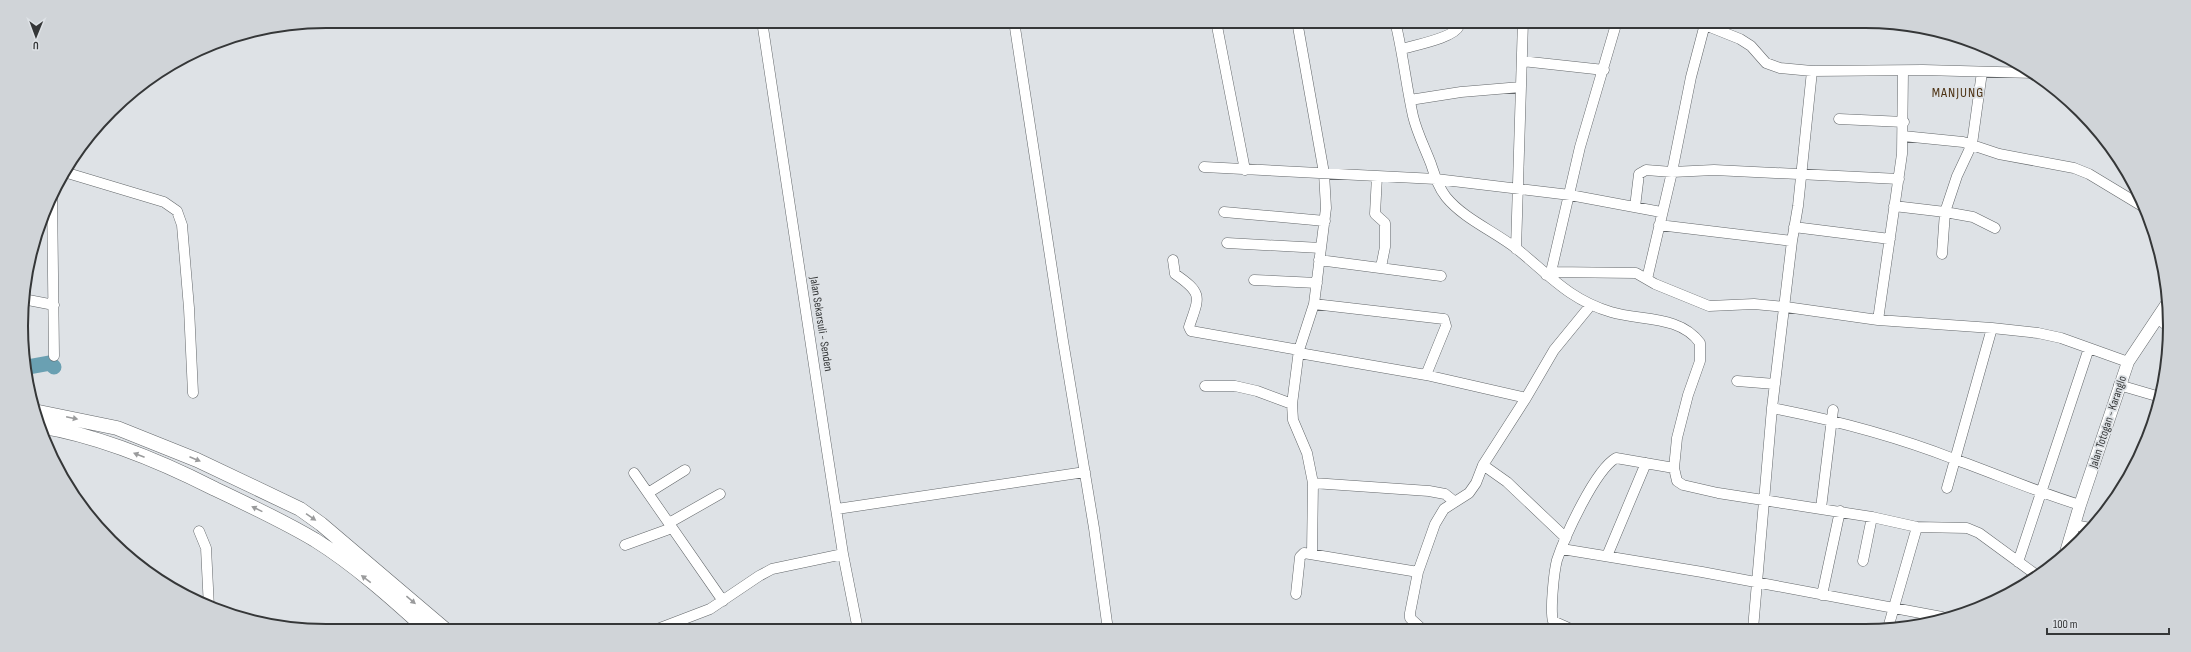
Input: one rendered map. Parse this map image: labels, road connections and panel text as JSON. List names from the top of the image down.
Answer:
{
  "streets": {
    "main road": ["Jalan Totogan - Karanglo"],
    "street": ["Jalan Sekarsuli - Senden"]
  },
  "districts": ["MANJUNG"],
  "scale_bar": "100 m",
  "north": "bottom"
}
